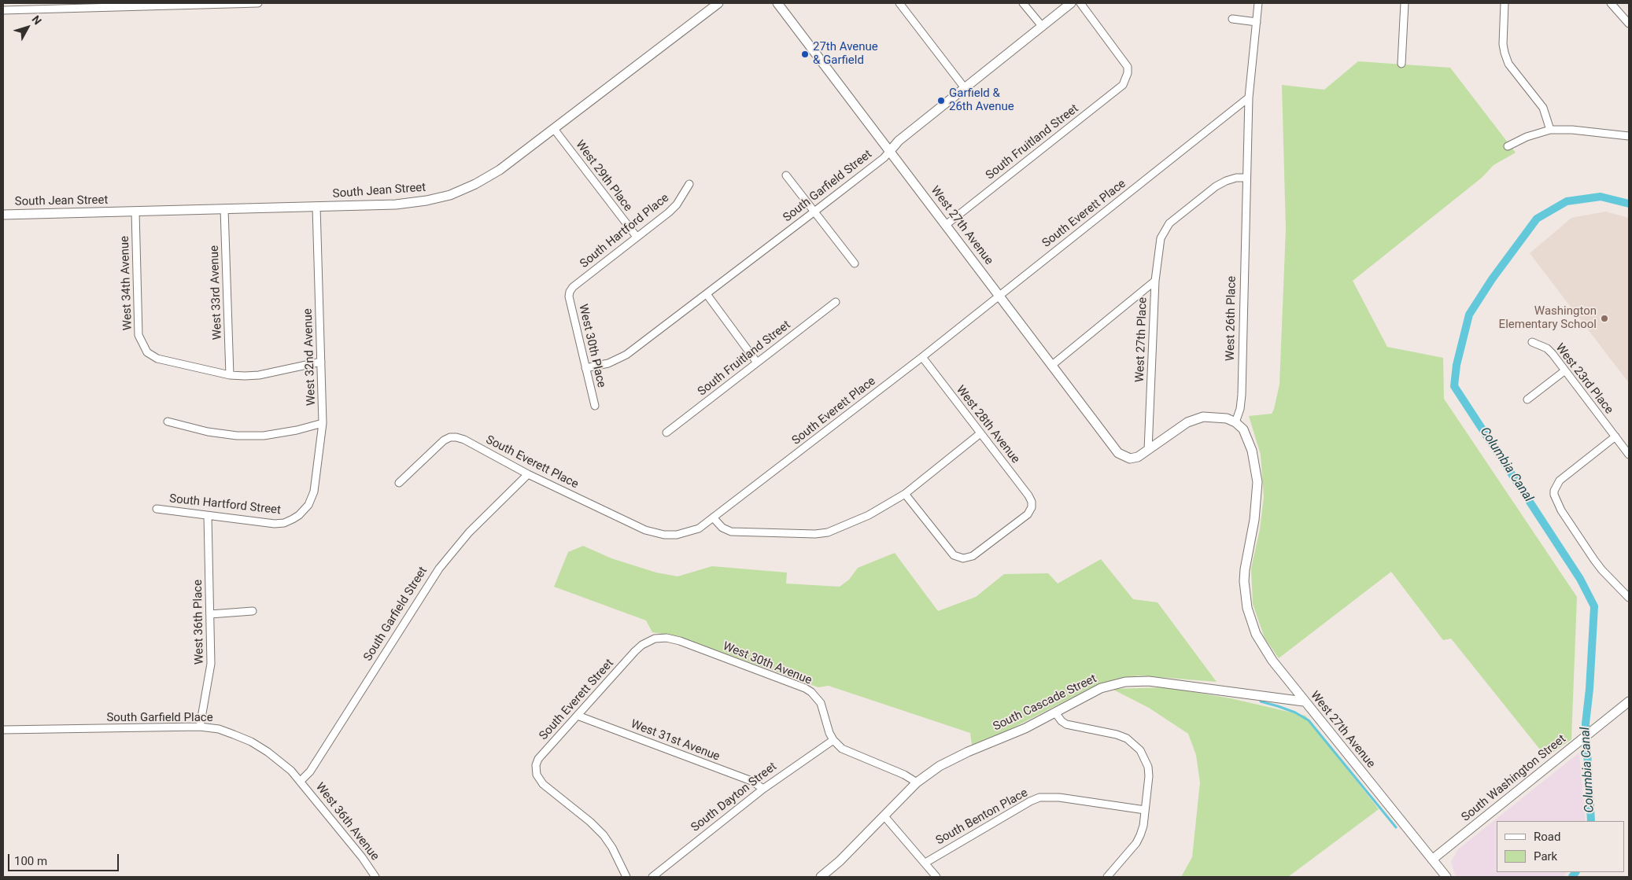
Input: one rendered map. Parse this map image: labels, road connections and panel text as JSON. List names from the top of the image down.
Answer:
{
  "streets": {
    "street": [
      "South Fruitland Street",
      "West 29th Place",
      "South Garfield Street",
      "South Jean Street",
      "South Everett Place",
      "West 27th Avenue",
      "South Hartford Place",
      "West 34th Avenue",
      "West 33rd Avenue",
      "West 26th Place",
      "West 27th Place",
      "West 30th Place",
      "West 32nd Avenue",
      "West 23rd Place",
      "West 28th Avenue",
      "South Hartford Street",
      "West 36th Place",
      "West 30th Avenue",
      "South Everett Street",
      "South Cascade Street",
      "South Garfield Place",
      "West 31st Avenue",
      "South Washington Street",
      "South Dayton Street",
      "South Benton Place",
      "West 36th Avenue"
    ]
  },
  "crossings": [
    ["South Fruitland Street", "West 27th Avenue"],
    ["West 29th Place", "South Jean Street"],
    ["West 29th Place", "South Hartford Place"],
    ["South Garfield Street", "South Everett Place"],
    ["South Garfield Street", "West 27th Avenue"],
    ["South Garfield Street", "West 30th Place"],
    ["South Garfield Street", "South Garfield Place"],
    ["South Garfield Street", "West 36th Avenue"],
    ["South Jean Street", "West 34th Avenue"],
    ["South Jean Street", "West 33rd Avenue"],
    ["South Jean Street", "West 32nd Avenue"],
    ["South Everett Place", "West 27th Avenue"],
    ["South Everett Place", "West 26th Place"],
    ["South Everett Place", "West 28th Avenue"],
    ["West 27th Avenue", "West 26th Place"],
    ["West 27th Avenue", "West 27th Place"],
    ["West 27th Avenue", "South Cascade Street"],
    ["West 27th Avenue", "South Washington Street"],
    ["South Hartford Place", "West 30th Place"],
    ["West 34th Avenue", "West 33rd Avenue"],
    ["West 26th Place", "West 27th Place"],
    ["West 32nd Avenue", "South Hartford Street"],
    ["South Hartford Street", "West 36th Place"],
    ["West 36th Place", "South Garfield Place"],
    ["West 30th Avenue", "South Everett Street"],
    ["West 30th Avenue", "South Dayton Street"],
    ["South Everett Street", "West 31st Avenue"],
    ["South Garfield Place", "West 36th Avenue"],
    ["West 31st Avenue", "South Dayton Street"]
  ],
  "water": ["Columbia Canal"],
  "places": ["27th Avenue & Garfield", "Garfield & 26th Avenue", "Washington Elementary School"],
  "legend": ["Road", "Park"],
  "scale_bar": "100 m",
  "north": "top right"
}
